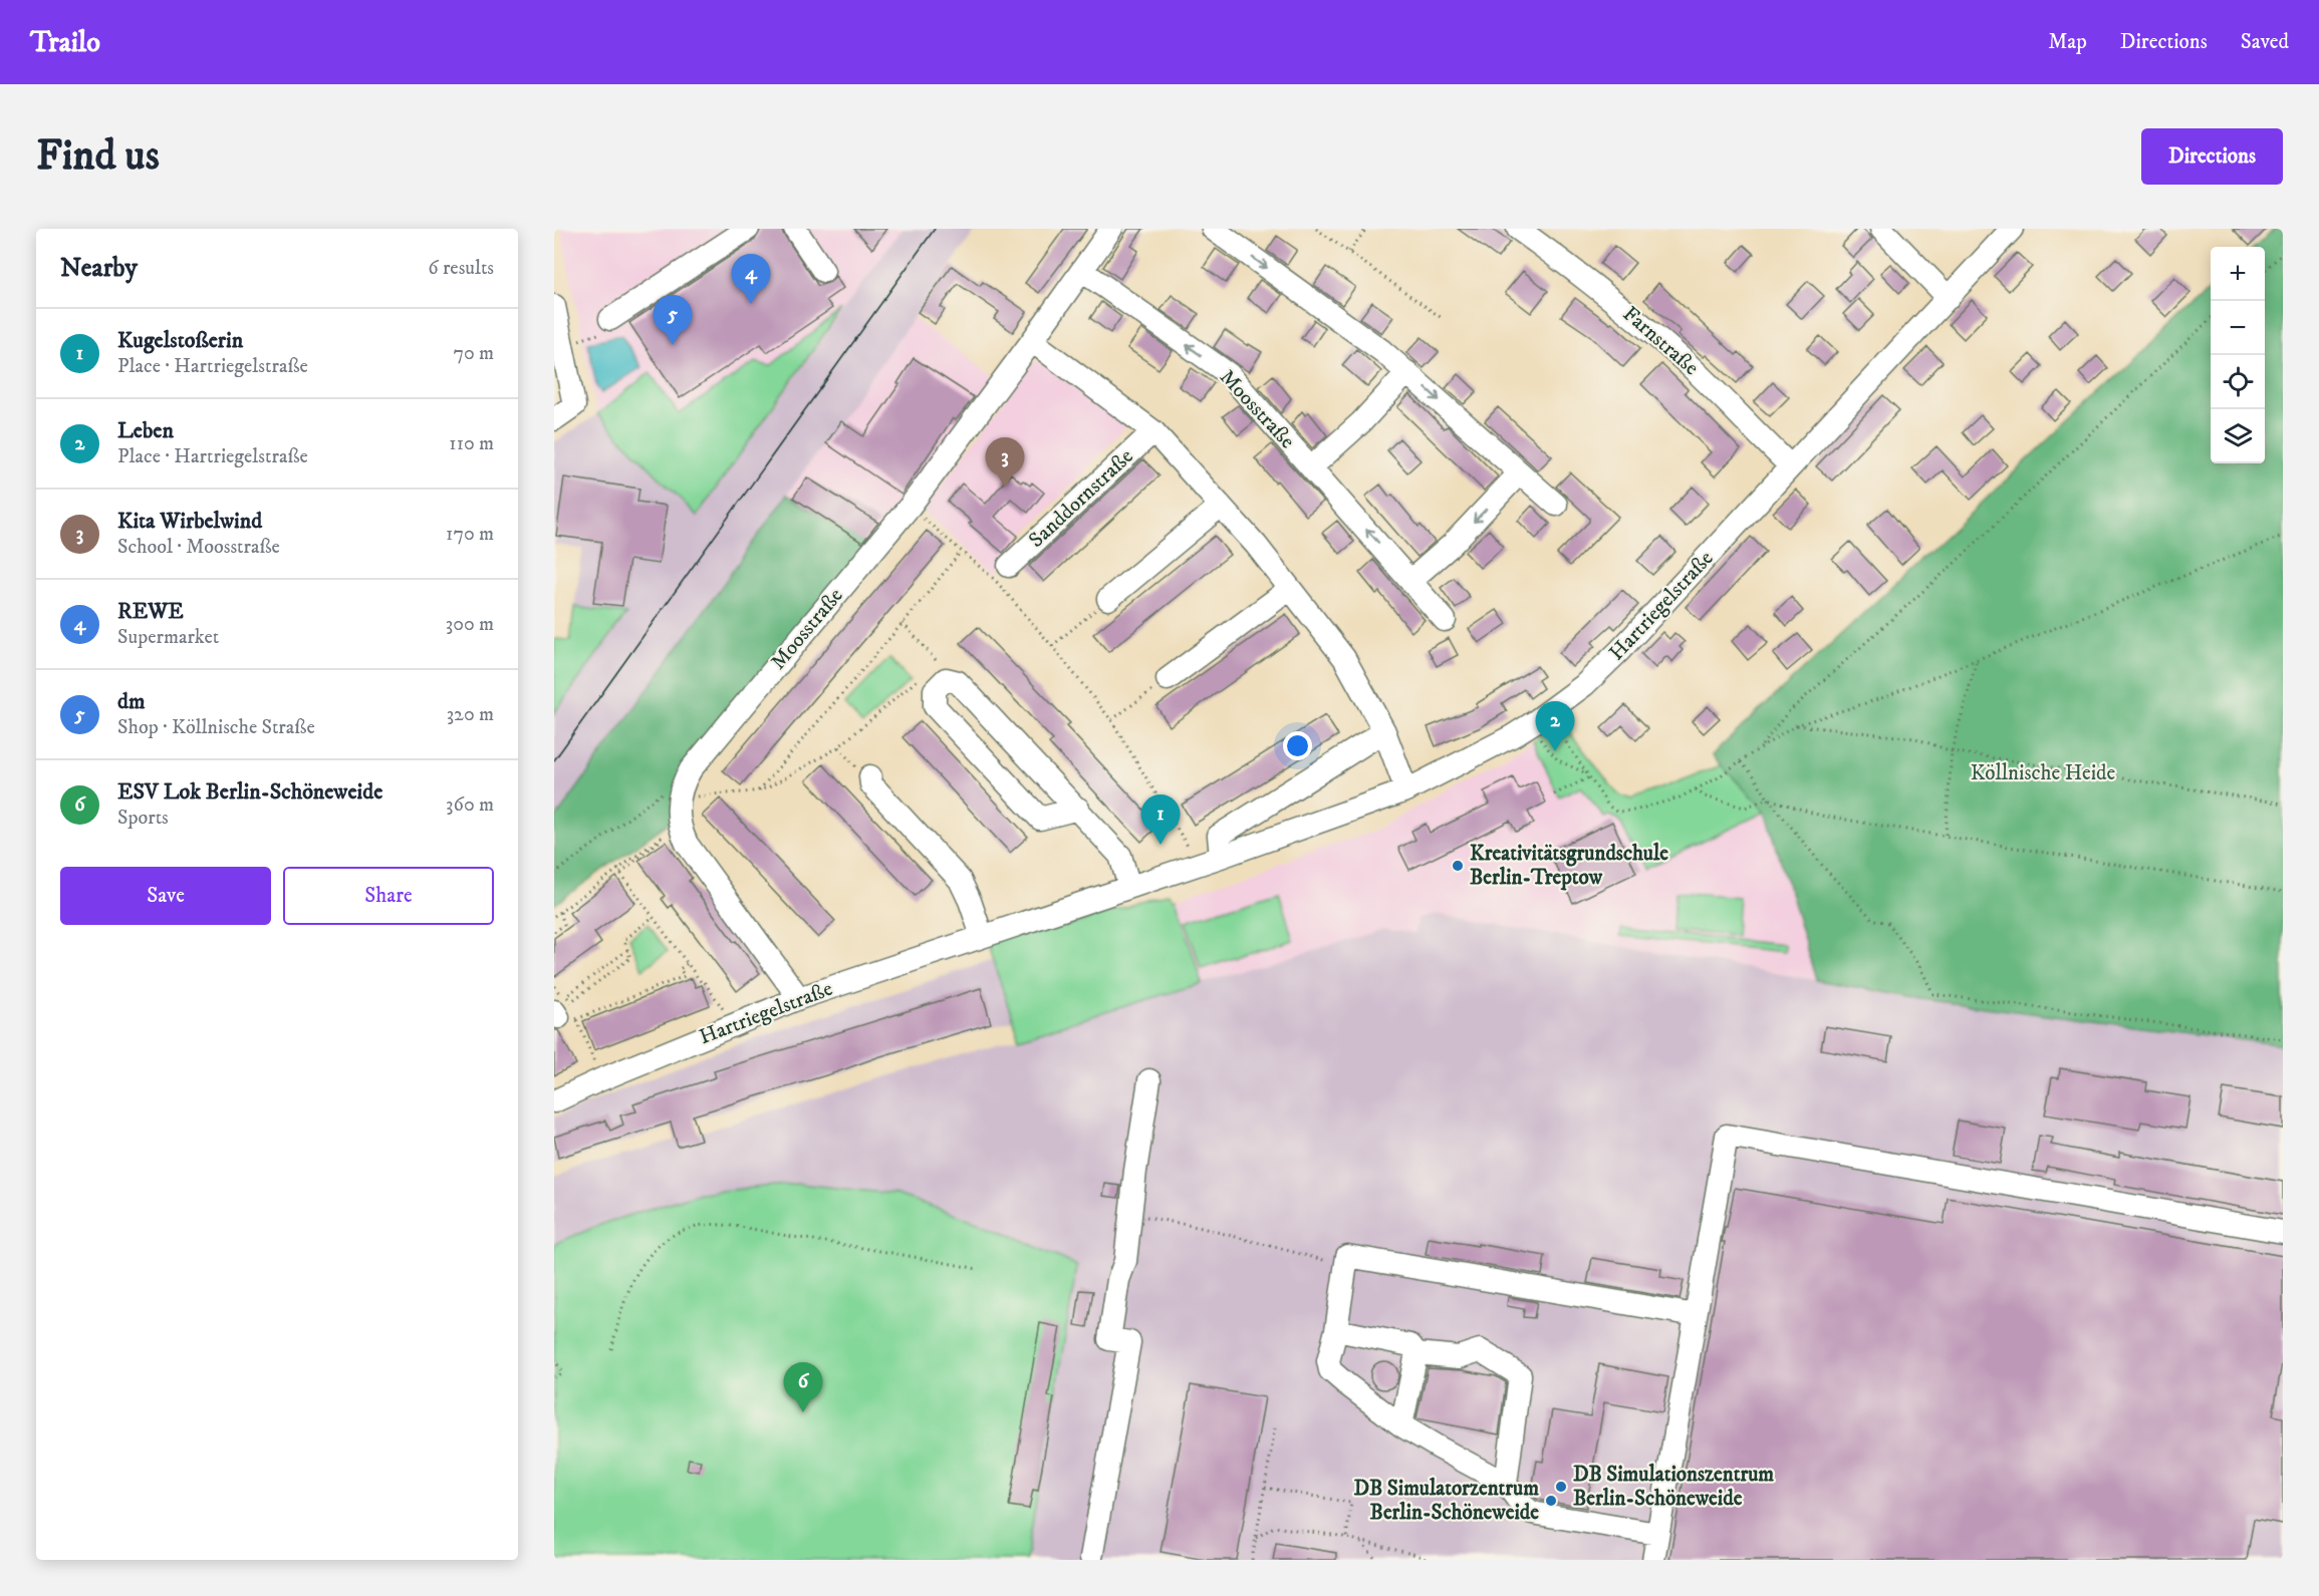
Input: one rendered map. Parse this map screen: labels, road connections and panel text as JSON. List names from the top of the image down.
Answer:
{
  "streets": {
    "street": [
      "Farnstraße",
      "Moosstraße",
      "Sanddornstraße",
      "Hartriegelstraße"
    ]
  },
  "crossings": [
    ["Farnstraße", "Hartriegelstraße"],
    ["Moosstraße", "Sanddornstraße"],
    ["Moosstraße", "Hartriegelstraße"],
    ["Sanddornstraße", "Hartriegelstraße"]
  ],
  "parks": ["Köllnische Heide"],
  "places": ["Kreativitätsgrundschule Berlin-Treptow", "DB Simulationszentrum Berlin-Schöneweide", "DB Simulatorzentrum Berlin-Schöneweide"],
  "page": {
    "header": "Trailo",
    "nav": ["Map", "Directions", "Saved"],
    "buttons": [
      "Directions",
      ["Save", "Share"]
    ],
    "title": "Find us",
    "heading": ["Nearby", "6 results"],
    "map_buttons": ["+", "−"],
    "pins": [
      "4",
      "5",
      "3",
      "2",
      "1",
      "6"
    ],
    "list": [
      {
        "mark": "1",
        "name": "Kugelstoßerin",
        "note": "Place · Hartriegelstraße",
        "value": "70 m"
      },
      {
        "mark": "2",
        "name": "Leben",
        "note": "Place · Hartriegelstraße",
        "value": "110 m"
      },
      {
        "mark": "3",
        "name": "Kita Wirbelwind",
        "note": "School · Moosstraße",
        "value": "170 m"
      },
      {
        "mark": "4",
        "name": "REWE",
        "note": "Supermarket",
        "value": "300 m"
      },
      {
        "mark": "5",
        "name": "dm",
        "note": "Shop · Köllnische Straße",
        "value": "320 m"
      },
      {
        "mark": "6",
        "name": "ESV Lok Berlin-Schöneweide",
        "note": "Sports",
        "value": "360 m"
      }
    ]
  }
}
